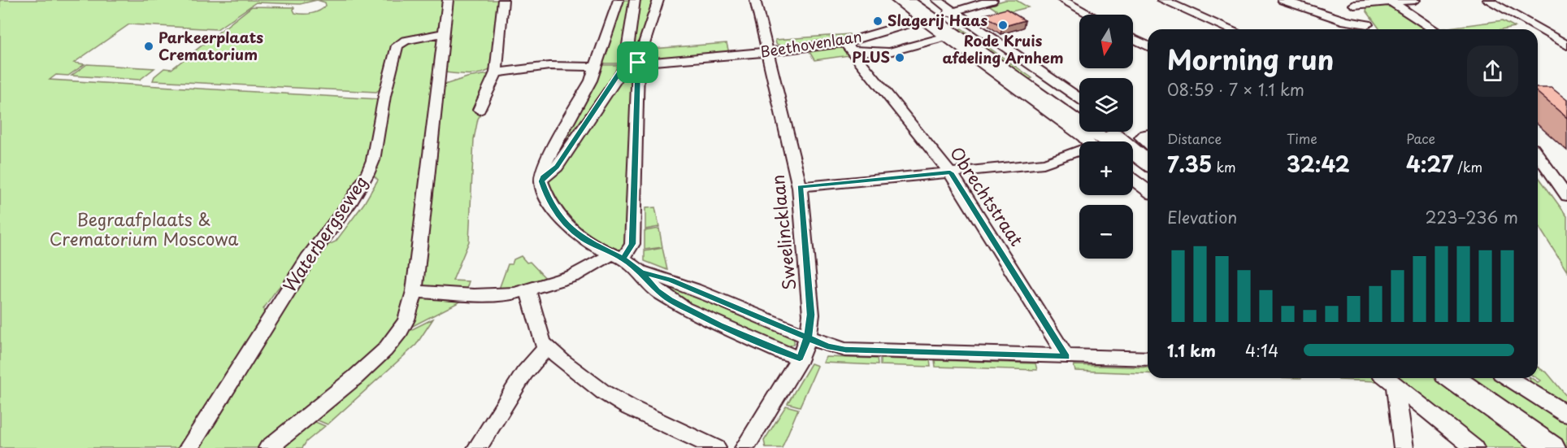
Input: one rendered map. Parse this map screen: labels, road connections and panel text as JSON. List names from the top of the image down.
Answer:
{
  "streets": {
    "street": [
      "Beethovenlaan",
      "Obrechtstraat",
      "Sweelincklaan",
      "Waterbergseweg"
    ]
  },
  "crossings": [
    ["Beethovenlaan", "Obrechtstraat"],
    ["Beethovenlaan", "Sweelincklaan"]
  ],
  "parks": ["Begraafplaats & Crematorium Moscowa"],
  "places": [
    "Slagerij Haas",
    "Rode Kruis afdeling Arnhem",
    "Parkeerplaats Crematorium",
    "PLUS"
  ],
  "north": "bottom",
  "page": {
    "map_buttons": ["+", "−"],
    "heading": ["Morning run", "08:59 · 7 × 1.1 km"],
    "stats": [
      ["Distance", "7.35 km"],
      ["Time", "32:42"],
      ["Pace", "4:27 /km"]
    ],
    "chart": ["Elevation", "223–236 m"],
    "list": [
      {
        "name": "1.1 km",
        "note": "4:14"
      }
    ]
  }
}
